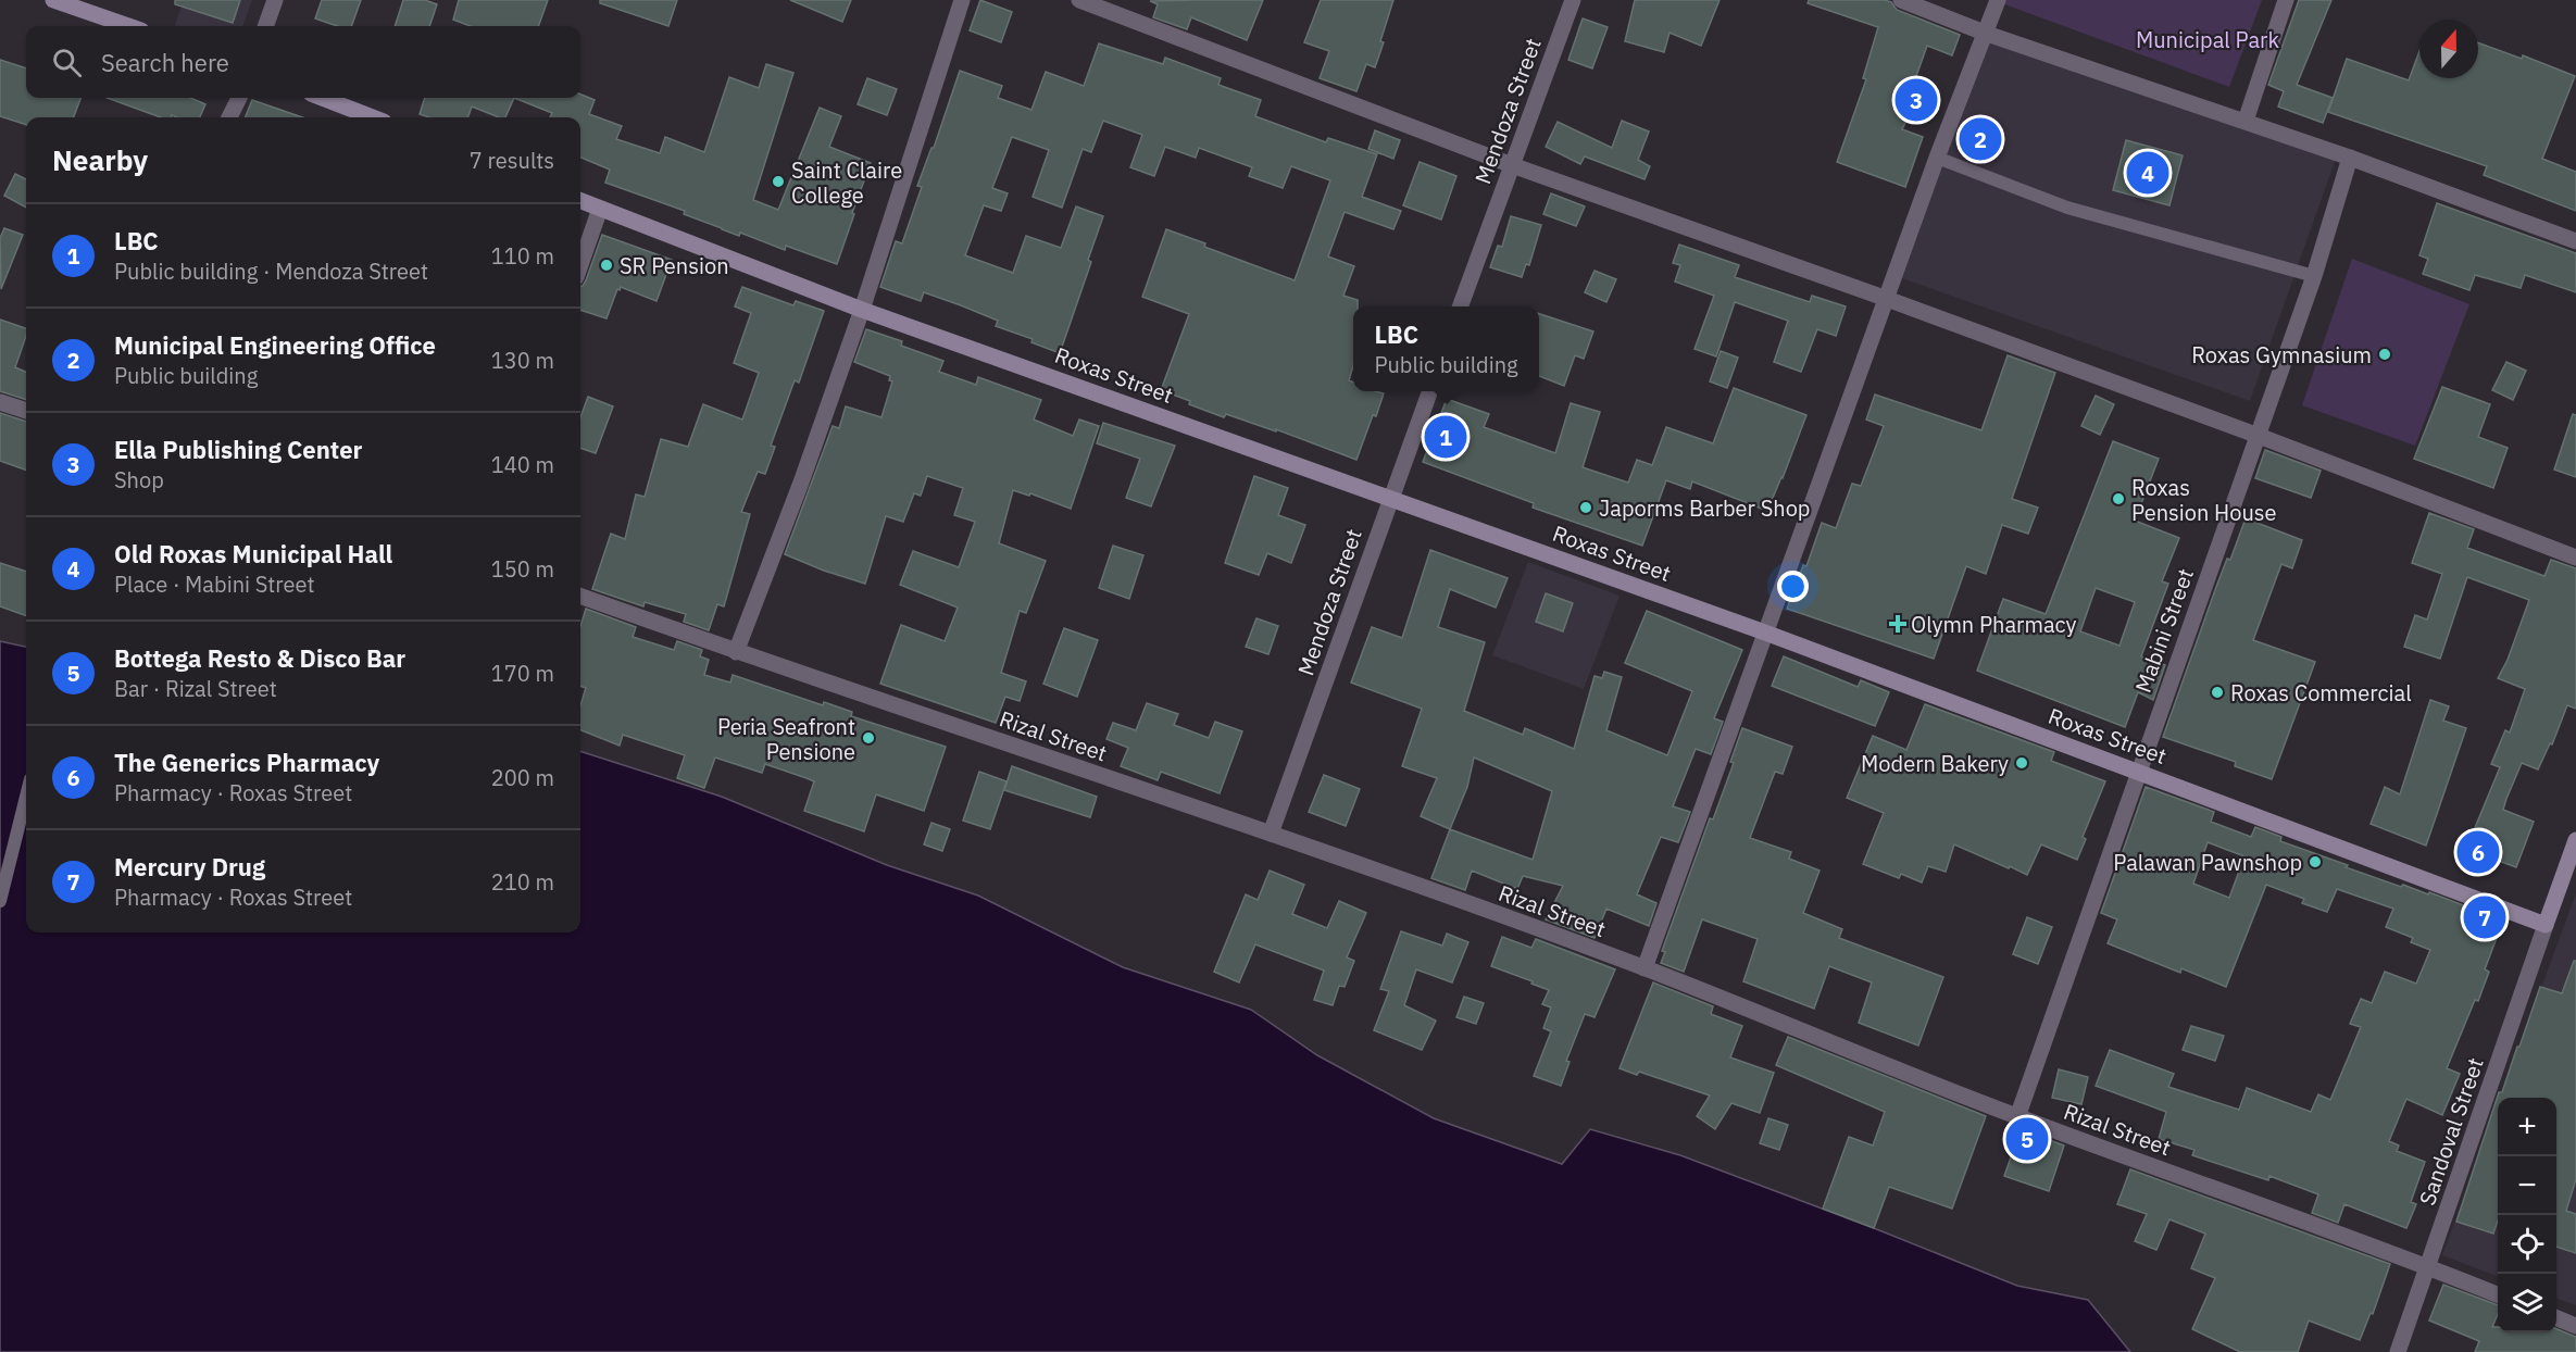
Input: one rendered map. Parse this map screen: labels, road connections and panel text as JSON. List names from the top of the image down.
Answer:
{
  "streets": {
    "main road": ["Roxas Street"],
    "street": [
      "Mendoza Street",
      "Mabini Street",
      "Rizal Street",
      "Sandoval Street"
    ]
  },
  "crossings": [
    ["Mendoza Street", "Roxas Street"],
    ["Mendoza Street", "Rizal Street"],
    ["Roxas Street", "Mabini Street"],
    ["Roxas Street", "Sandoval Street"],
    ["Mabini Street", "Rizal Street"],
    ["Rizal Street", "Sandoval Street"]
  ],
  "parks": ["Municipal Park"],
  "places": {
    "other": [
      "Saint Claire College",
      "SR Pension",
      "Roxas Gymnasium",
      "Roxas Pension House",
      "Japorms Barber Shop",
      "Roxas Commercial",
      "Peria Seafront Pensione",
      "Modern Bakery",
      "Palawan Pawnshop"
    ],
    "health": ["Olymn Pharmacy"]
  },
  "north": "top",
  "page": {
    "search": "Search here",
    "pins": [
      "3",
      "2",
      "4",
      "1",
      "6",
      "7",
      "5"
    ],
    "heading": ["Nearby", "7 results"],
    "list": [
      {
        "mark": "1",
        "name": "LBC",
        "note": "Public building · Mendoza Street",
        "value": "110 m"
      },
      {
        "mark": "2",
        "name": "Municipal Engineering Office",
        "note": "Public building",
        "value": "130 m"
      },
      {
        "mark": "3",
        "name": "Ella Publishing Center",
        "note": "Shop",
        "value": "140 m"
      },
      {
        "mark": "4",
        "name": "Old Roxas Municipal Hall",
        "note": "Place · Mabini Street",
        "value": "150 m"
      },
      {
        "mark": "5",
        "name": "Bottega Resto & Disco Bar",
        "note": "Bar · Rizal Street",
        "value": "170 m"
      },
      {
        "mark": "6",
        "name": "The Generics Pharmacy",
        "note": "Pharmacy · Roxas Street",
        "value": "200 m"
      },
      {
        "mark": "7",
        "name": "Mercury Drug",
        "note": "Pharmacy · Roxas Street",
        "value": "210 m"
      }
    ],
    "popup": ["LBC", "Public building"],
    "map_buttons": ["+", "−"]
  }
}
